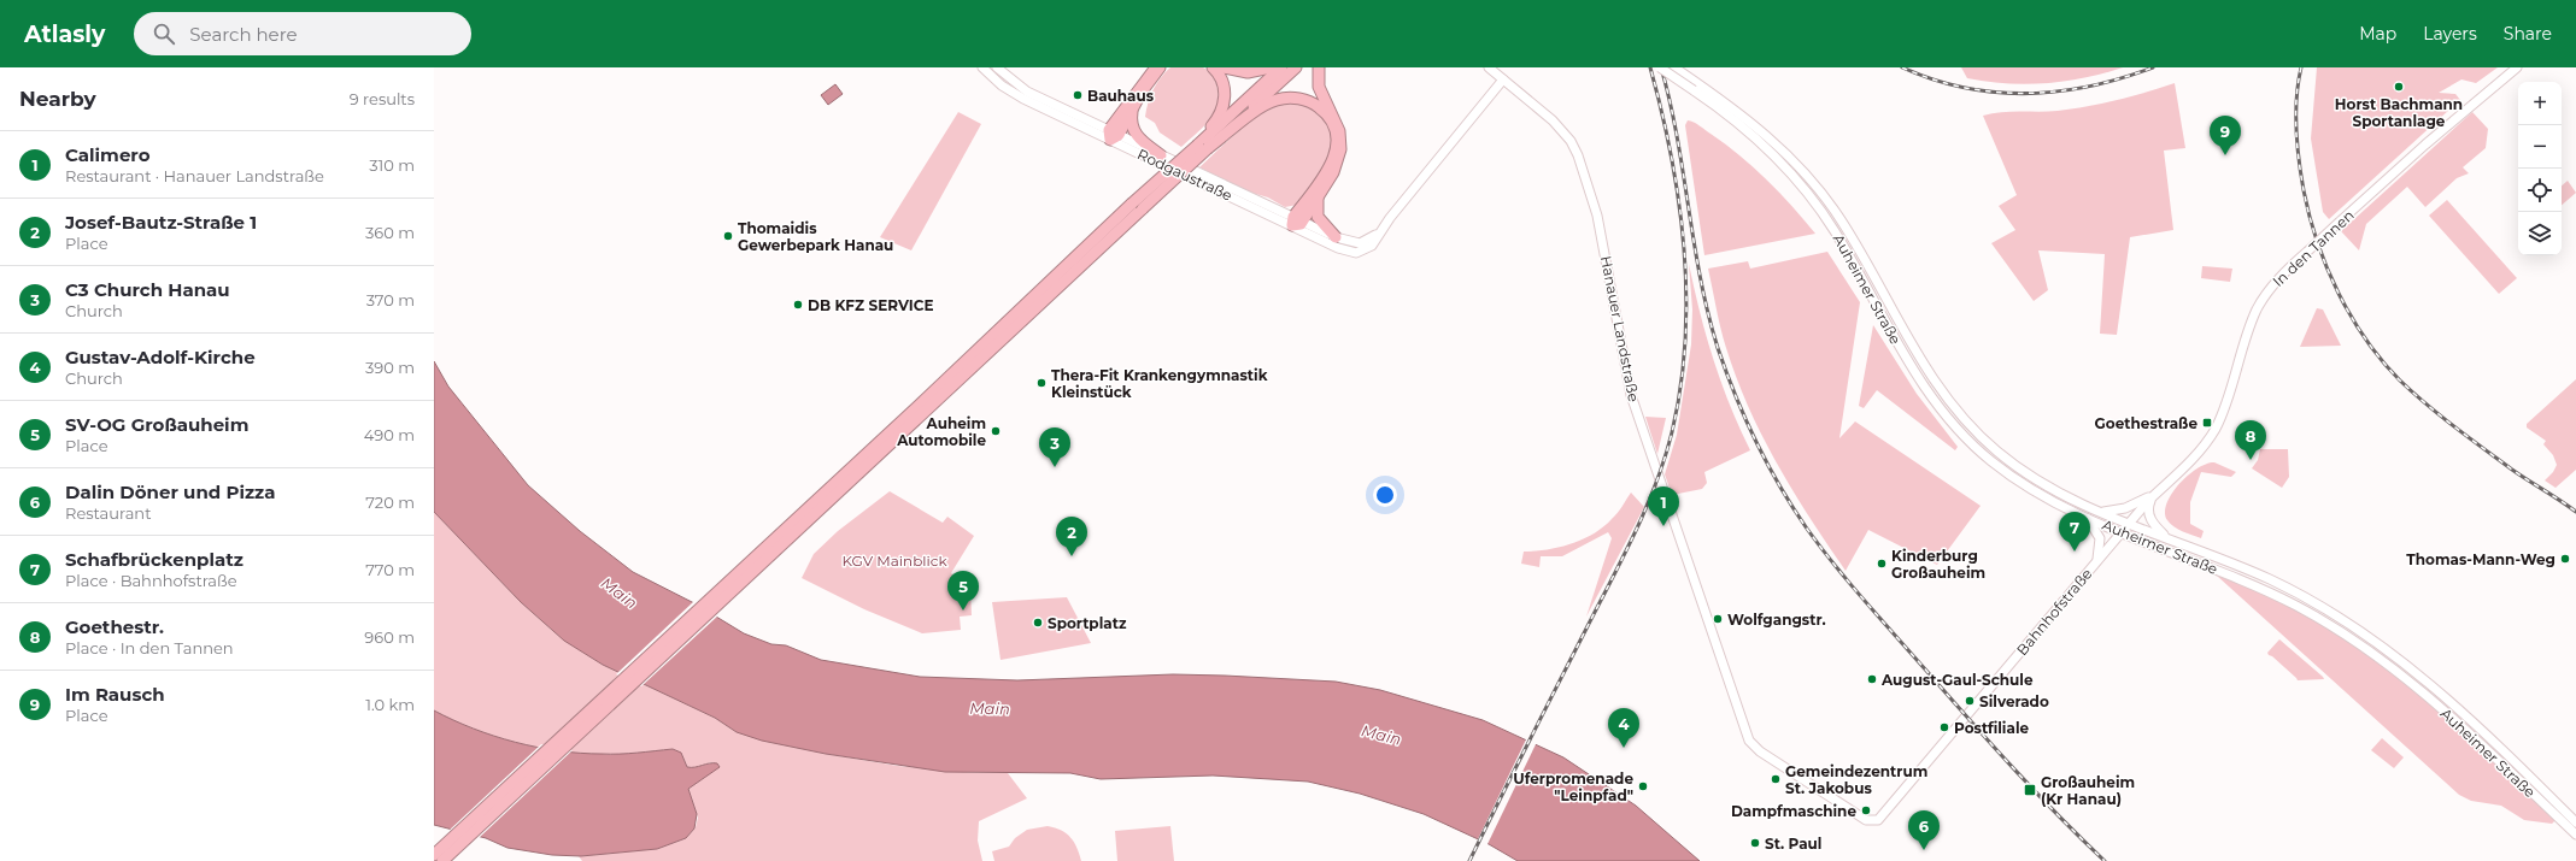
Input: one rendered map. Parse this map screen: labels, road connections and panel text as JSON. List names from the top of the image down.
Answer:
{
  "streets": {
    "main road": [
      "Rodgaustraße",
      "In den Tannen",
      "Auheimer Straße",
      "Hanauer Landstraße",
      "Bahnhofstraße"
    ]
  },
  "crossings": [
    ["Rodgaustraße", "Hanauer Landstraße"],
    ["In den Tannen", "Auheimer Straße"],
    ["In den Tannen", "Bahnhofstraße"],
    ["Auheimer Straße", "Bahnhofstraße"],
    ["Hanauer Landstraße", "Bahnhofstraße"]
  ],
  "water": ["Main"],
  "parks": ["KGV Mainblick"],
  "places": {
    "other": [
      "Horst Bachmann Sportanlage",
      "Bauhaus",
      "Thomaidis Gewerbepark Hanau",
      "DB KFZ SERVICE",
      "Thera-Fit Krankengymnastik Kleinstück",
      "Auheim Automobile",
      "Thomas-Mann-Weg",
      "Kinderburg Großauheim",
      "Wolfgangstr.",
      "Sportplatz",
      "August-Gaul-Schule",
      "Silverado",
      "Postfiliale",
      "Gemeindezentrum St. Jakobus",
      "Uferpromenade \"Leinpfad\"",
      "Dampfmaschine",
      "St. Paul"
    ],
    "transit": ["Goethestraße", "Großauheim (Kr Hanau)"]
  },
  "page": {
    "header": "Atlasly",
    "search": "Search here",
    "nav": ["Map", "Layers", "Share"],
    "heading": ["Nearby", "9 results"],
    "map_buttons": ["+", "−"],
    "pins": [
      "9",
      "8",
      "3",
      "1",
      "7",
      "2",
      "5",
      "4",
      "6"
    ],
    "list": [
      {
        "mark": "1",
        "name": "Calimero",
        "note": "Restaurant · Hanauer Landstraße",
        "value": "310 m"
      },
      {
        "mark": "2",
        "name": "Josef-Bautz-Straße 1",
        "note": "Place",
        "value": "360 m"
      },
      {
        "mark": "3",
        "name": "C3 Church Hanau",
        "note": "Church",
        "value": "370 m"
      },
      {
        "mark": "4",
        "name": "Gustav-Adolf-Kirche",
        "note": "Church",
        "value": "390 m"
      },
      {
        "mark": "5",
        "name": "SV-OG Großauheim",
        "note": "Place",
        "value": "490 m"
      },
      {
        "mark": "6",
        "name": "Dalin Döner und Pizza",
        "note": "Restaurant",
        "value": "720 m"
      },
      {
        "mark": "7",
        "name": "Schafbrückenplatz",
        "note": "Place · Bahnhofstraße",
        "value": "770 m"
      },
      {
        "mark": "8",
        "name": "Goethestr.",
        "note": "Place · In den Tannen",
        "value": "960 m"
      },
      {
        "mark": "9",
        "name": "Im Rausch",
        "note": "Place",
        "value": "1.0 km"
      }
    ]
  }
}
